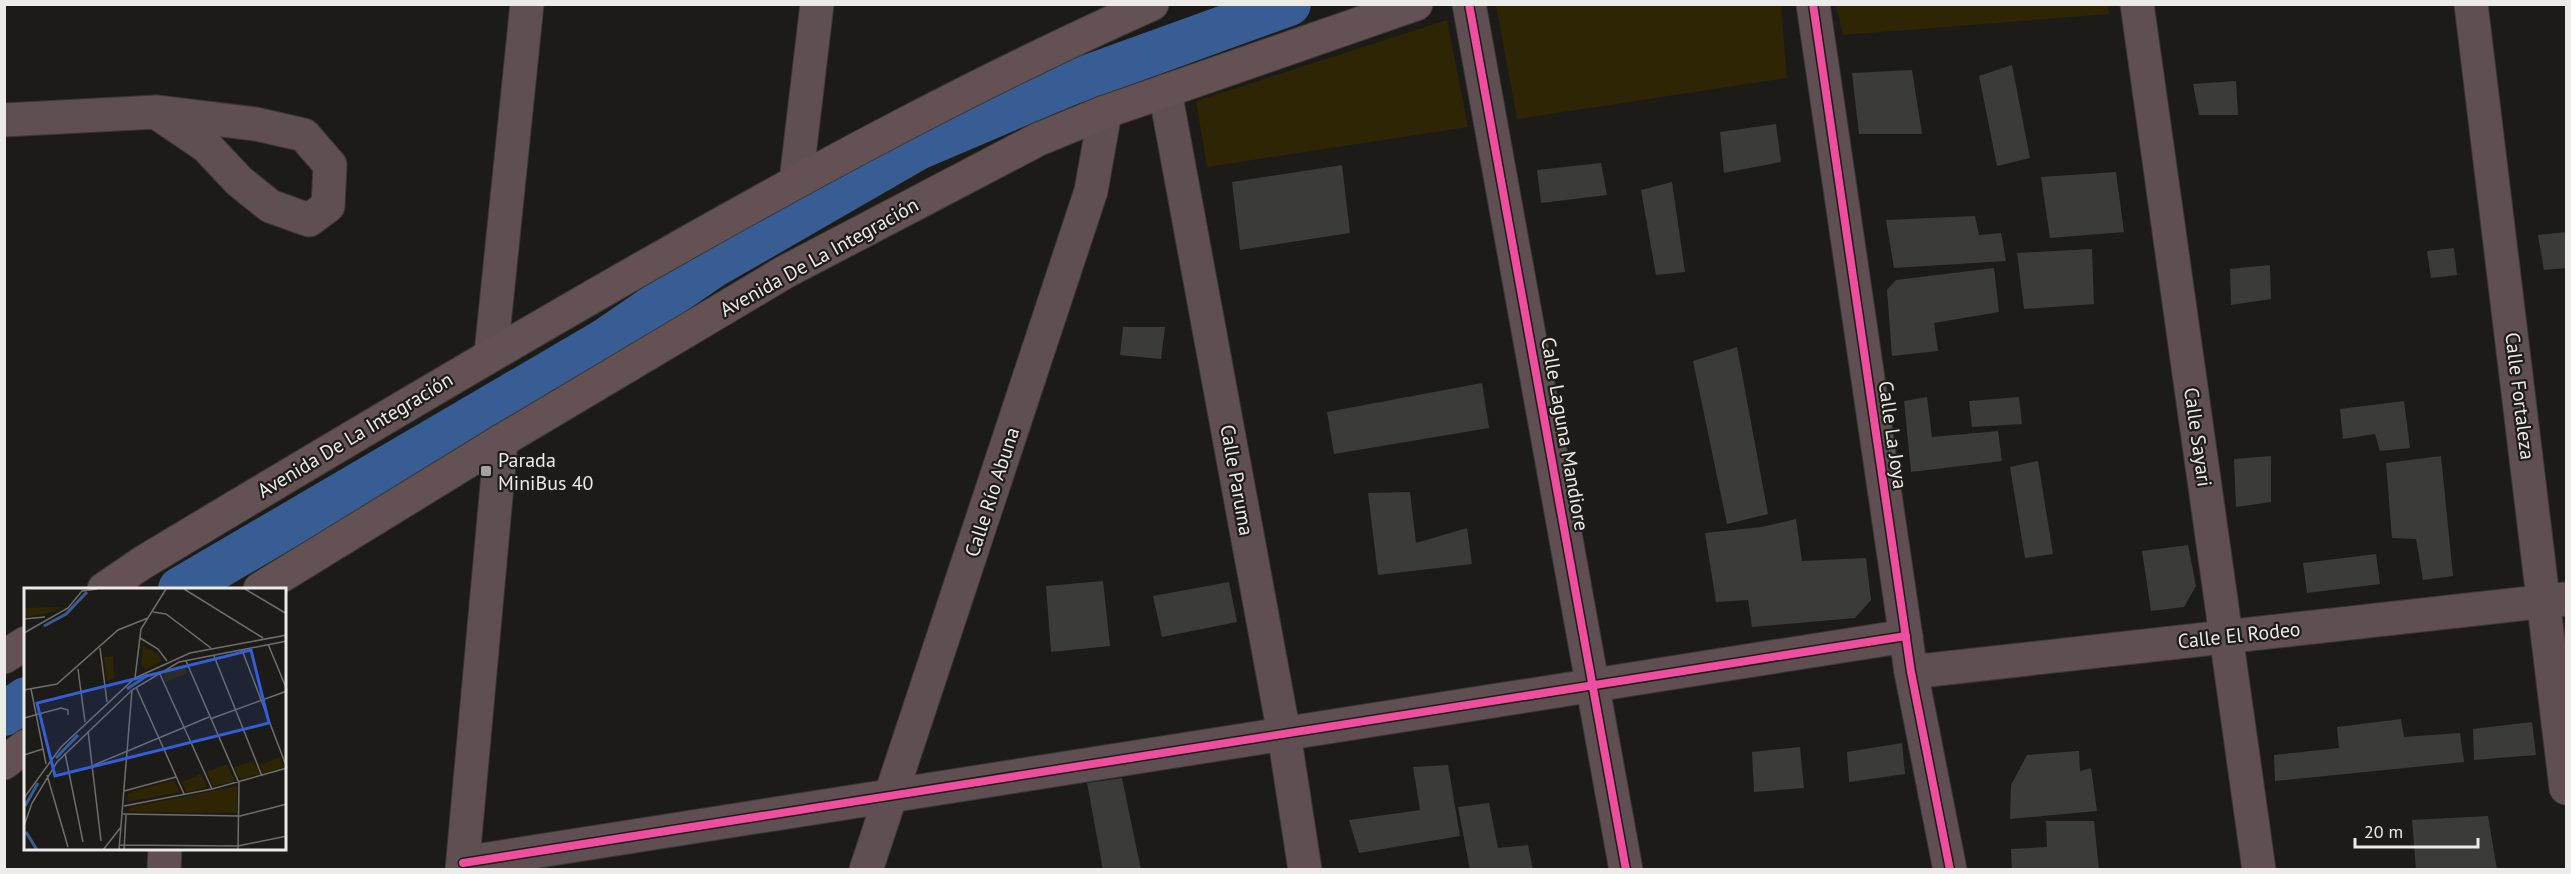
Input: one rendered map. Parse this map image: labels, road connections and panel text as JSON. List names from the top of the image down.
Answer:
{
  "streets": {
    "main road": ["Avenida De La Integración"],
    "street": [
      "Calle Fortaleza",
      "Calle Laguna Mandiore",
      "Calle La Joya",
      "Calle Sayari",
      "Calle Paruma",
      "Calle Río Abuna",
      "Calle El Rodeo"
    ]
  },
  "crossings": [
    ["Avenida De La Integración", "Calle Paruma"],
    ["Avenida De La Integración", "Calle Río Abuna"],
    ["Calle Fortaleza", "Calle El Rodeo"],
    ["Calle La Joya", "Calle El Rodeo"],
    ["Calle Sayari", "Calle El Rodeo"]
  ],
  "places": {
    "transit": ["Parada MiniBus 40"]
  },
  "scale_bar": "20 m"
}
